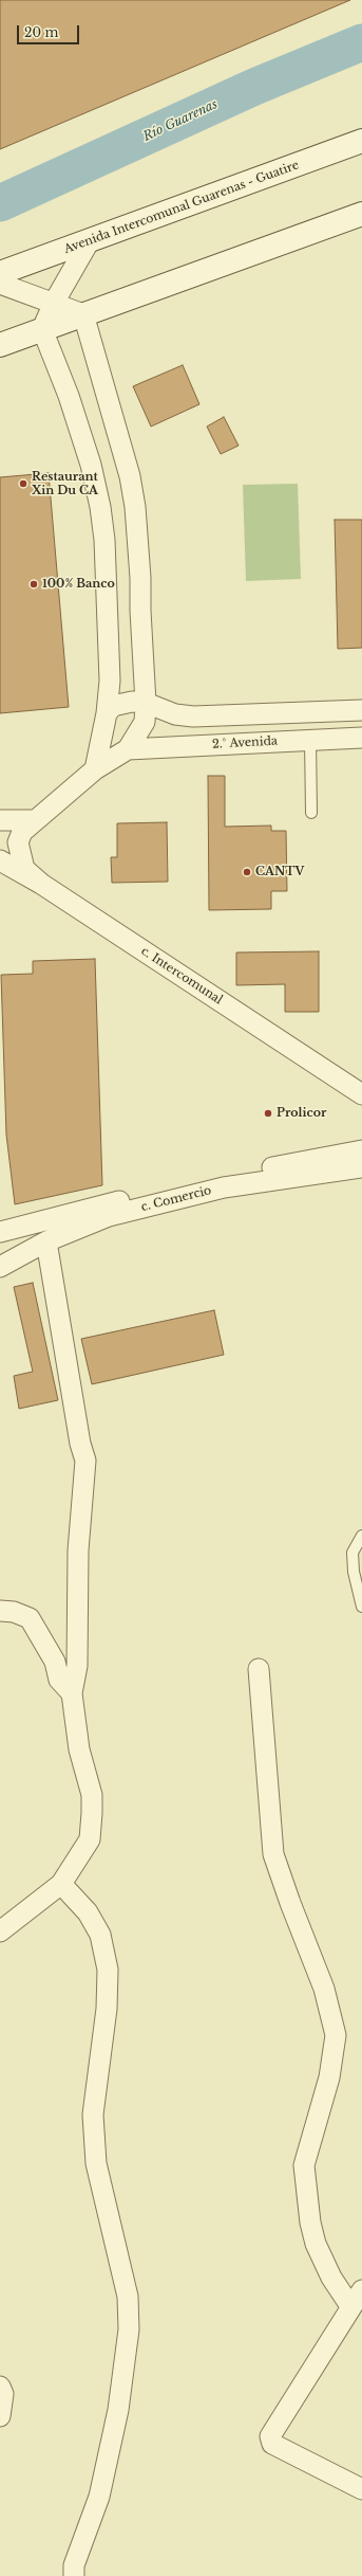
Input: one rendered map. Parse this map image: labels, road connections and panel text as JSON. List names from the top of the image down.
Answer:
{
  "streets": {
    "main road": ["Avenida Intercomunal Guarenas - Guatire"],
    "street": ["2.° Avenida", "c. Intercomunal", "c. Comercio"]
  },
  "crossings": [
    ["2.° Avenida", "c. Intercomunal"]
  ],
  "water": ["Río Guarenas"],
  "places": [
    "Restaurant Xin Du CA",
    "100% Banco",
    "CANTV",
    "Prolicor"
  ],
  "scale_bar": "20 m"
}
